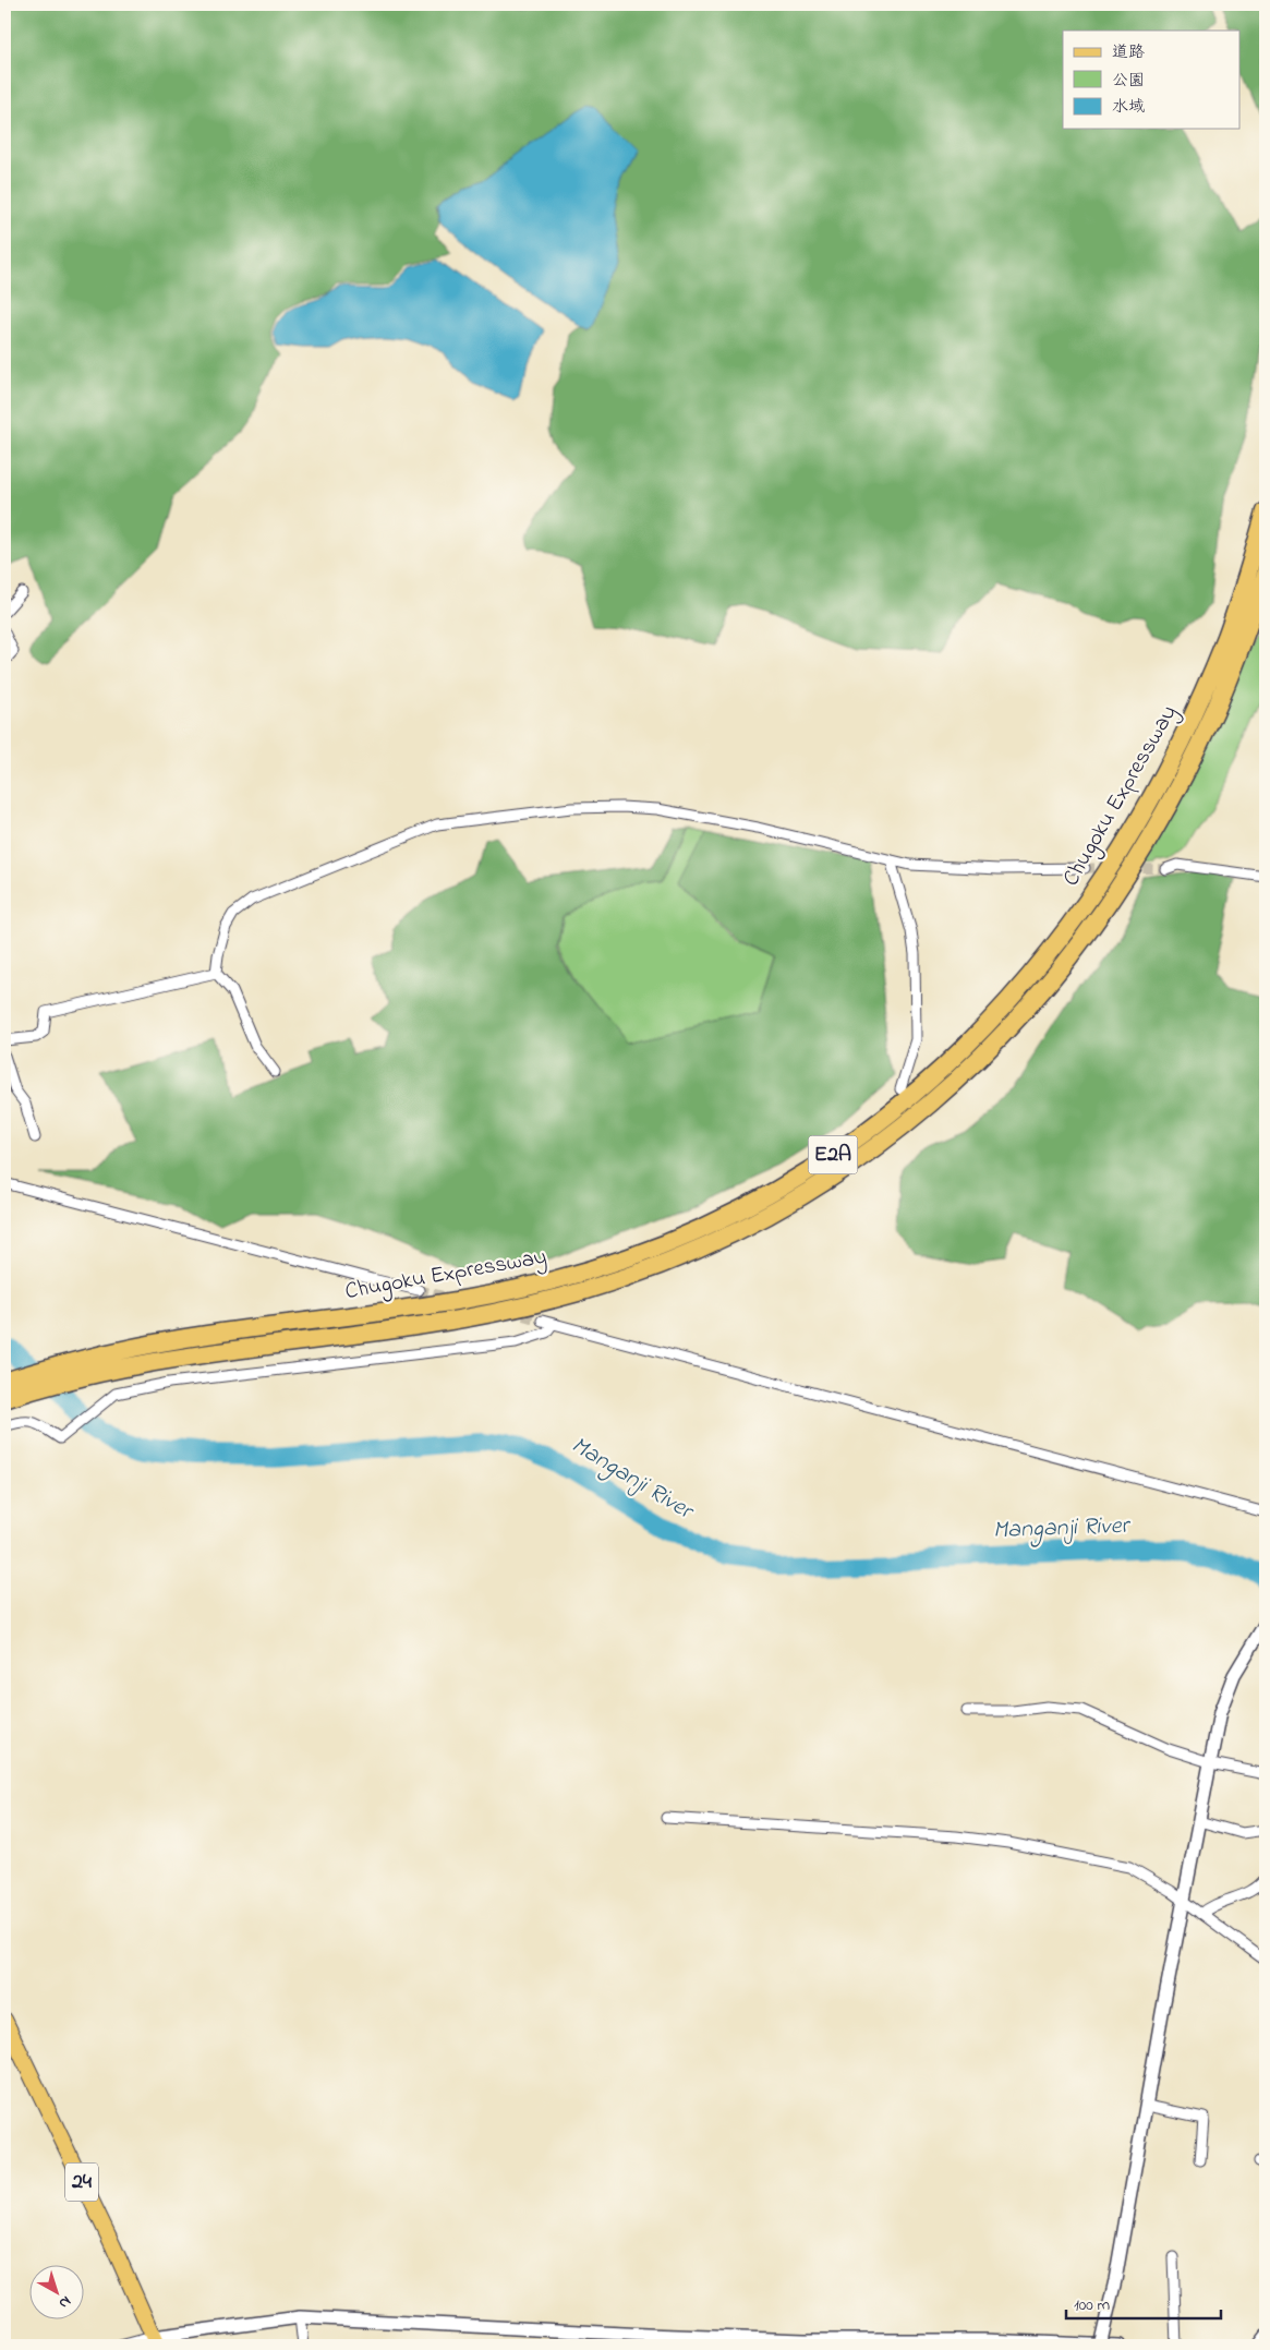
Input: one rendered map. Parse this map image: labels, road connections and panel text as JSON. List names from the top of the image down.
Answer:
{
  "streets": {
    "highway": ["Chugoku Expressway", "E2A"],
    "main road": ["24"]
  },
  "water": ["Manganji River"],
  "legend": ["道路", "公園", "水域"],
  "scale_bar": "100 m",
  "north": "bottom right"
}
